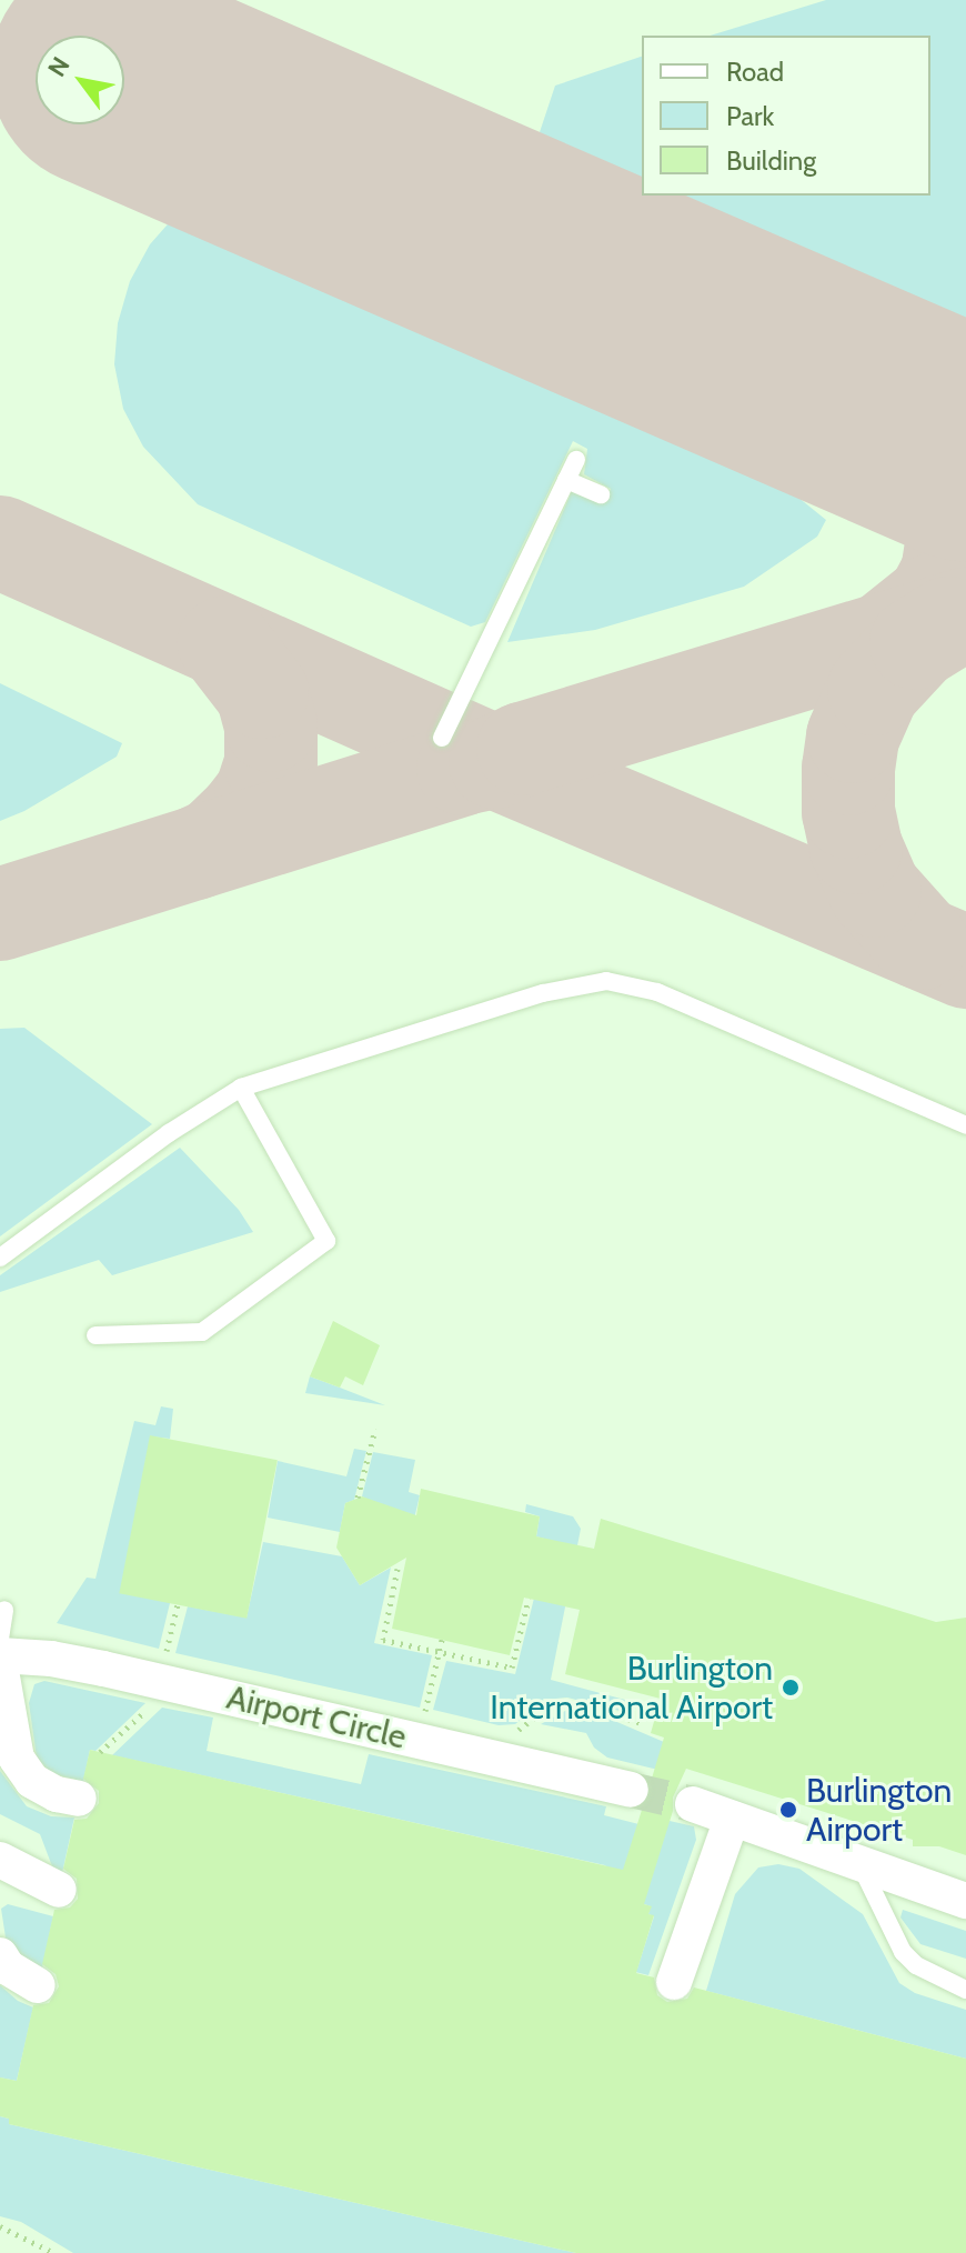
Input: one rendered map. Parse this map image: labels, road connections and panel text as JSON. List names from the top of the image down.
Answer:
{
  "streets": {
    "street": ["Airport Circle"]
  },
  "places": ["Burlington International Airport", "Burlington Airport"],
  "legend": ["Road", "Park", "Building"],
  "north": "top left"
}
